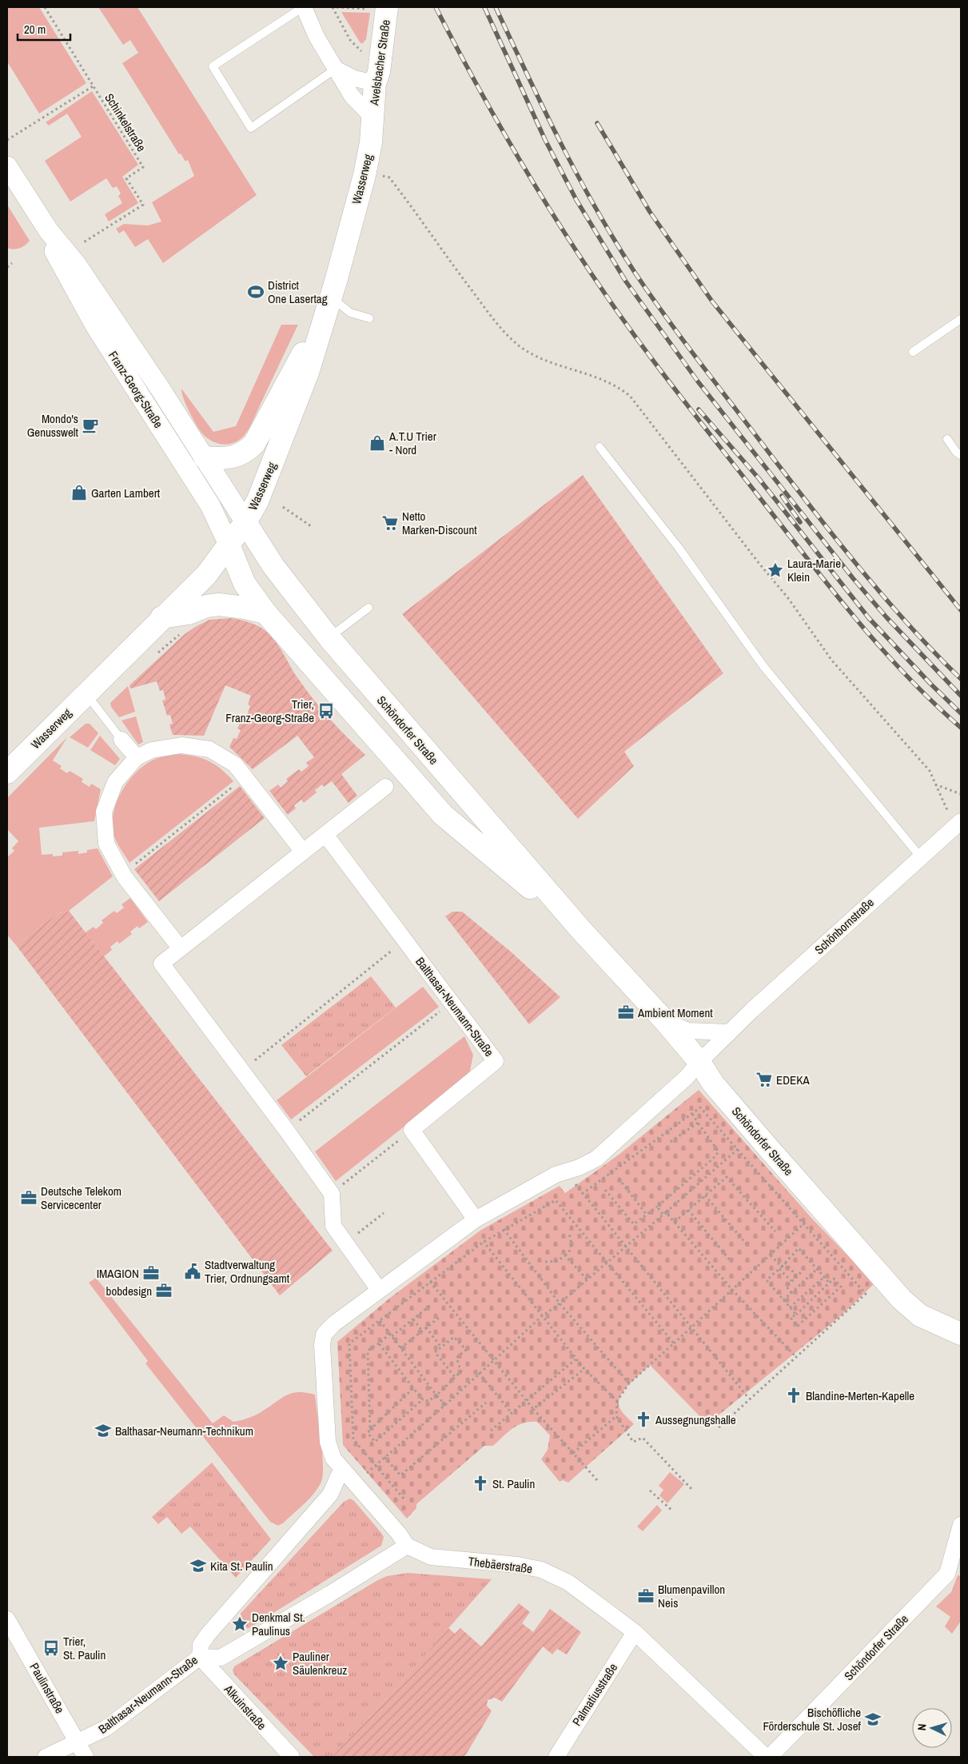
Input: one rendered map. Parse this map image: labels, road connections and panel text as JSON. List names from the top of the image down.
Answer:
{
  "streets": {
    "main road": ["Avelsbacher Straße", "Wasserweg", "Schöndorfer Straße"],
    "street": [
      "Franz-Georg-Straße",
      "Schönbornstraße",
      "Balthasar-Neumann-Straße",
      "Thebäerstraße",
      "Paulinstraße",
      "Palmatiusstraße",
      "Alkuinstraße"
    ],
    "path": ["Schinkelstraße"]
  },
  "crossings": [
    ["Avelsbacher Straße", "Wasserweg"],
    ["Schinkelstraße", "Franz-Georg-Straße"],
    ["Wasserweg", "Franz-Georg-Straße"],
    ["Wasserweg", "Schöndorfer Straße"],
    ["Franz-Georg-Straße", "Schöndorfer Straße"],
    ["Schöndorfer Straße", "Schönbornstraße"],
    ["Balthasar-Neumann-Straße", "Paulinstraße"],
    ["Balthasar-Neumann-Straße", "Alkuinstraße"],
    ["Thebäerstraße", "Palmatiusstraße"]
  ],
  "places": {
    "sports": ["District One Lasertag"],
    "cafe": ["Mondo's Genusswelt"],
    "shop": ["A.T.U Trier - Nord", "Garten Lambert"],
    "supermarket": ["Netto Marken-Discount", "EDEKA"],
    "place": ["Laura-Marie Klein", "Denkmal St. Paulinus", "Pauliner Säulenkreuz"],
    "bus stop": ["Trier, Franz-Georg-Straße", "Trier, St. Paulin"],
    "office": [
      "Ambient Moment",
      "Deutsche Telekom Servicecenter",
      "IMAGION",
      "bobdesign",
      "Blumenpavillon Neis"
    ],
    "public building": ["Stadtverwaltung Trier, Ordnungsamt"],
    "church": ["Blandine-Merten-Kapelle", "Aussegnungshalle", "St. Paulin"],
    "school or university": ["Balthasar-Neumann-Technikum", "Kita St. Paulin", "Bischöfliche Förderschule St. Josef"]
  },
  "scale_bar": "20 m",
  "north": "left"
}
